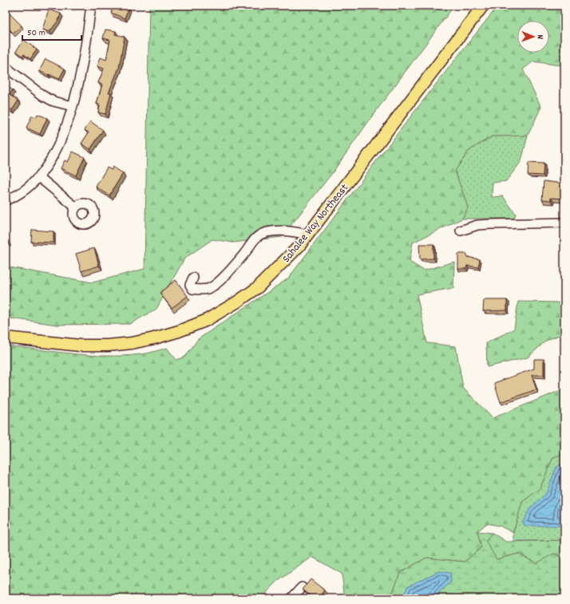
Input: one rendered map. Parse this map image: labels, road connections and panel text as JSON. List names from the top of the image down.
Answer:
{
  "streets": {
    "main road": ["Sahalee Way Northeast"]
  },
  "scale_bar": "50 m",
  "north": "right"
}
